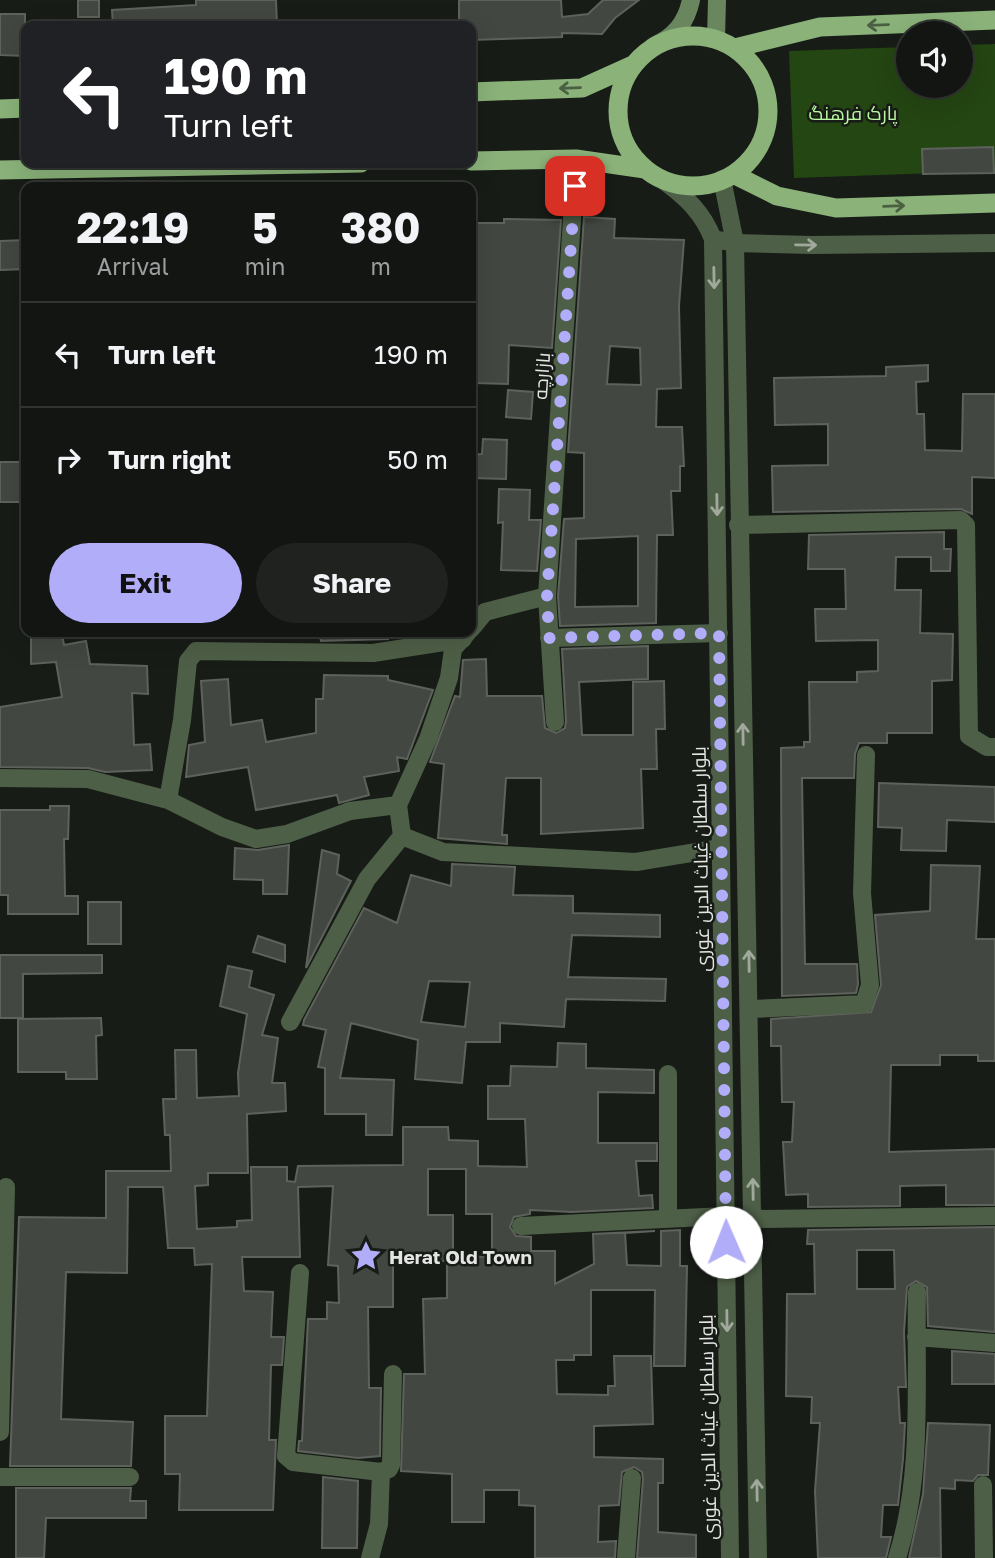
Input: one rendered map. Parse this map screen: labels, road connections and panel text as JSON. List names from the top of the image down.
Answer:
{
  "streets": {
    "street": ["بازارچه", "بلوار سلطان غیاث الدین غوری"]
  },
  "parks": ["پارک فرهنگ"],
  "places": {
    "place": ["Herat Old Town"]
  },
  "page": {
    "turn": ["190 m", "Turn left"],
    "eta": [
      "22:19",
      "Arrival",
      "5",
      "min",
      "380",
      "m"
    ],
    "list": [
      {
        "name": "Turn left",
        "value": "190 m"
      },
      {
        "name": "Turn right",
        "value": "50 m"
      }
    ],
    "buttons": ["Exit", "Share"]
  }
}
